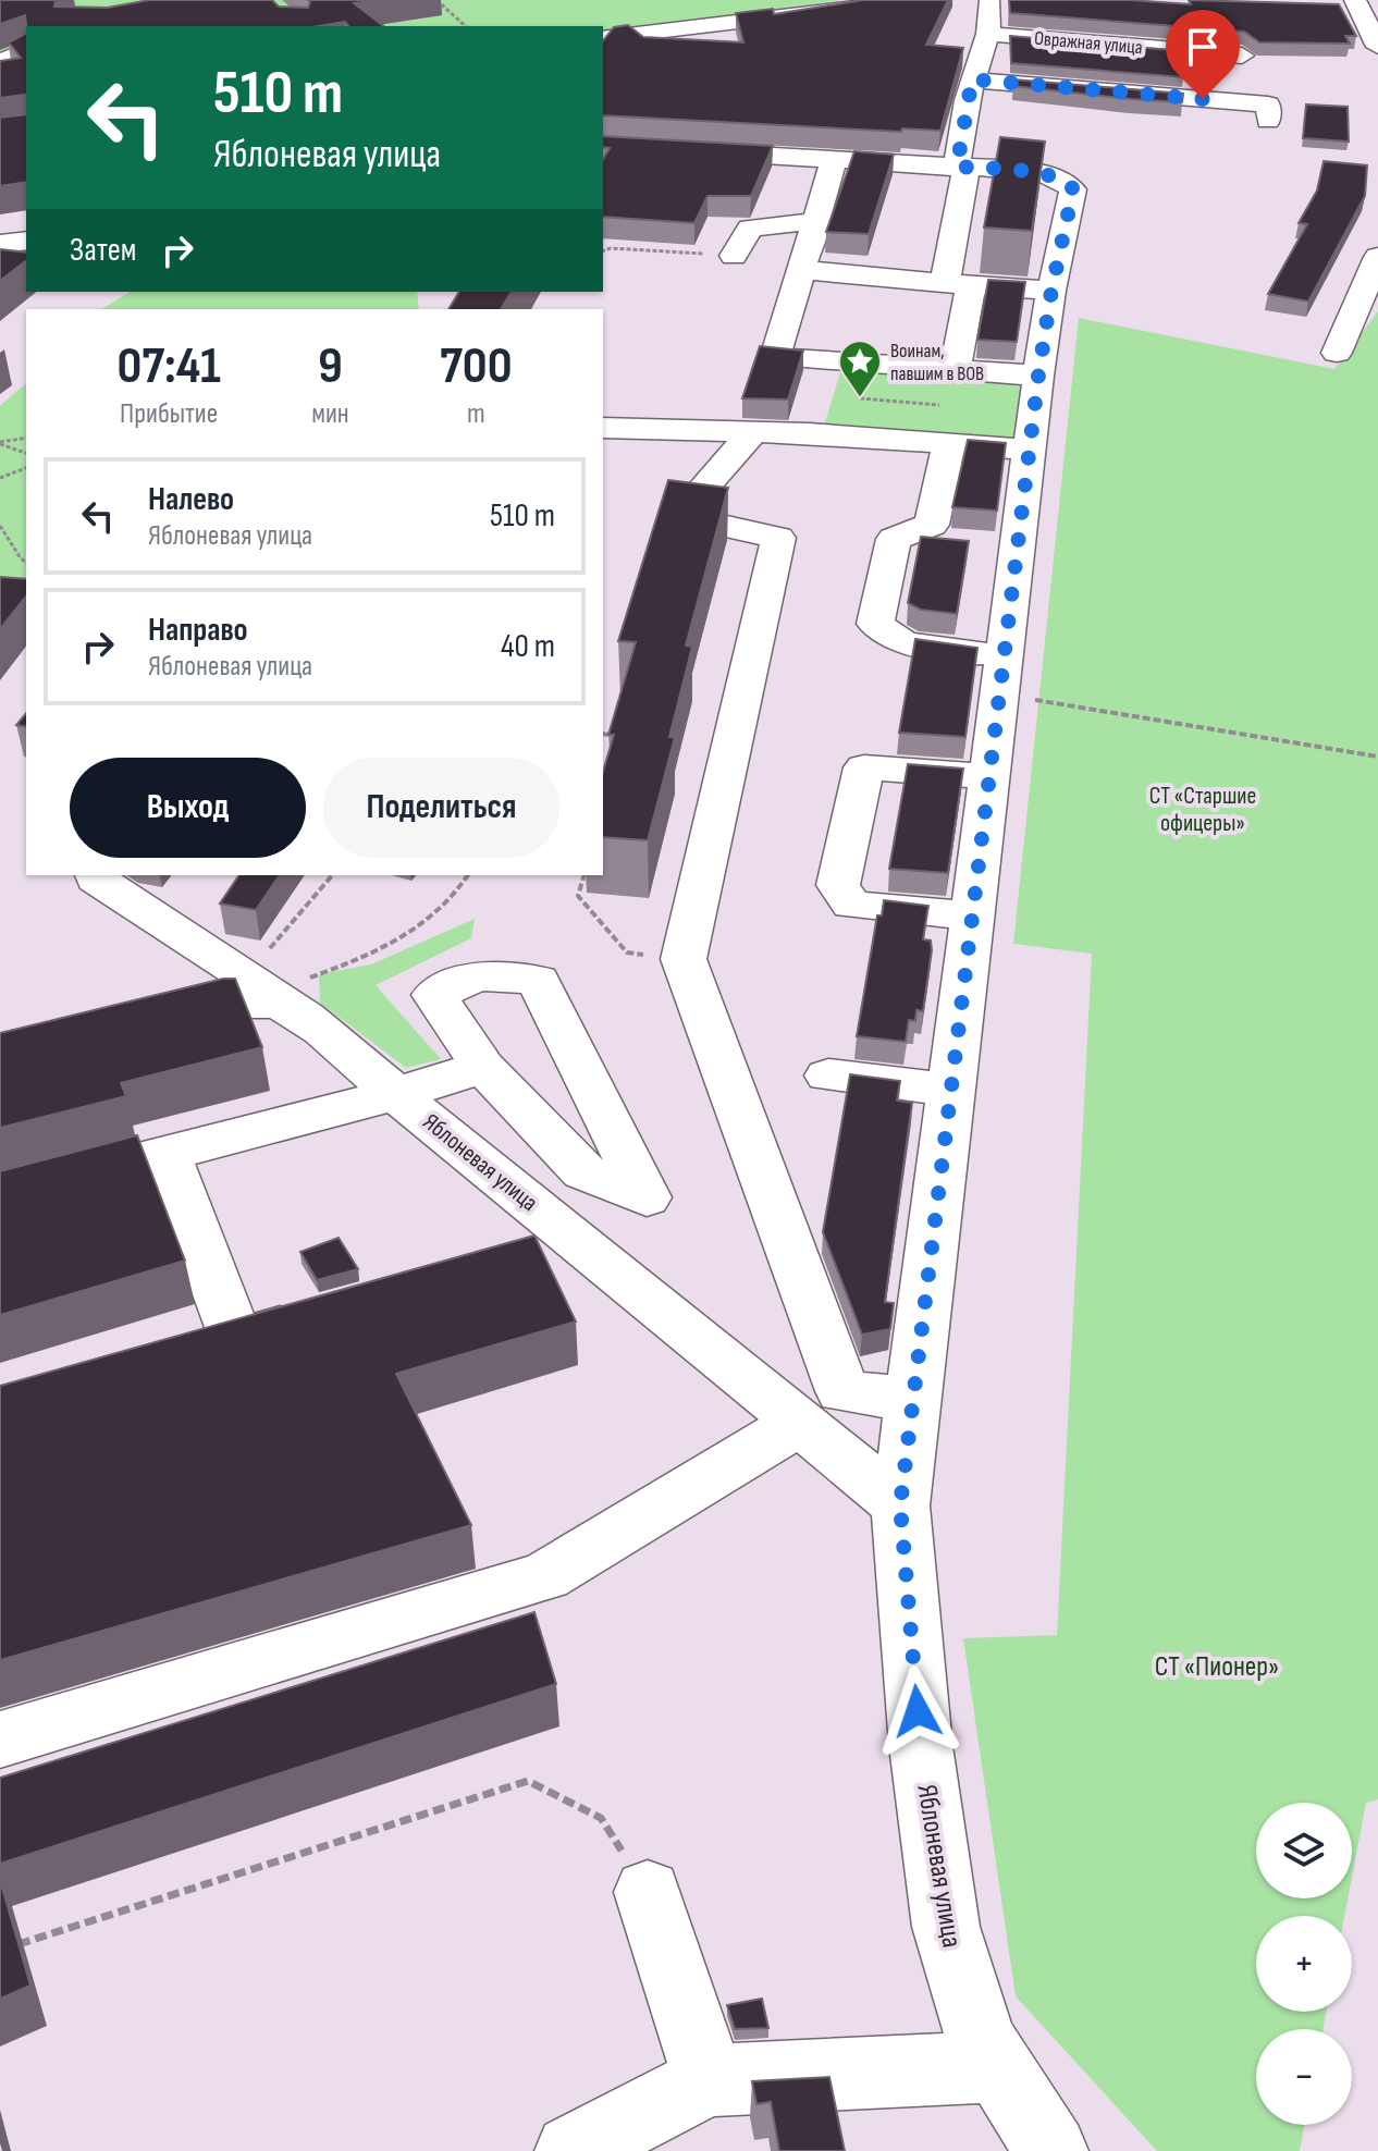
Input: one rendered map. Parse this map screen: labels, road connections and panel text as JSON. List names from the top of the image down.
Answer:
{
  "streets": {
    "street": ["Овражная улица", "Яблоневая улица"]
  },
  "parks": ["СТ «Старшие офицеры»", "СТ «Пионер»"],
  "places": {
    "place": ["Воинам, павшим в ВОВ"]
  },
  "page": {
    "turn": ["510 m", "Яблоневая улица"],
    "then": "Затем",
    "eta": [
      "07:41",
      "Прибытие",
      "9",
      "мин",
      "700",
      "m"
    ],
    "list": [
      {
        "name": "Налево",
        "note": "Яблоневая улица",
        "value": "510 m"
      },
      {
        "name": "Направо",
        "note": "Яблоневая улица",
        "value": "40 m"
      }
    ],
    "buttons": ["Выход", "Поделиться"],
    "map_buttons": ["+", "−"]
  }
}
